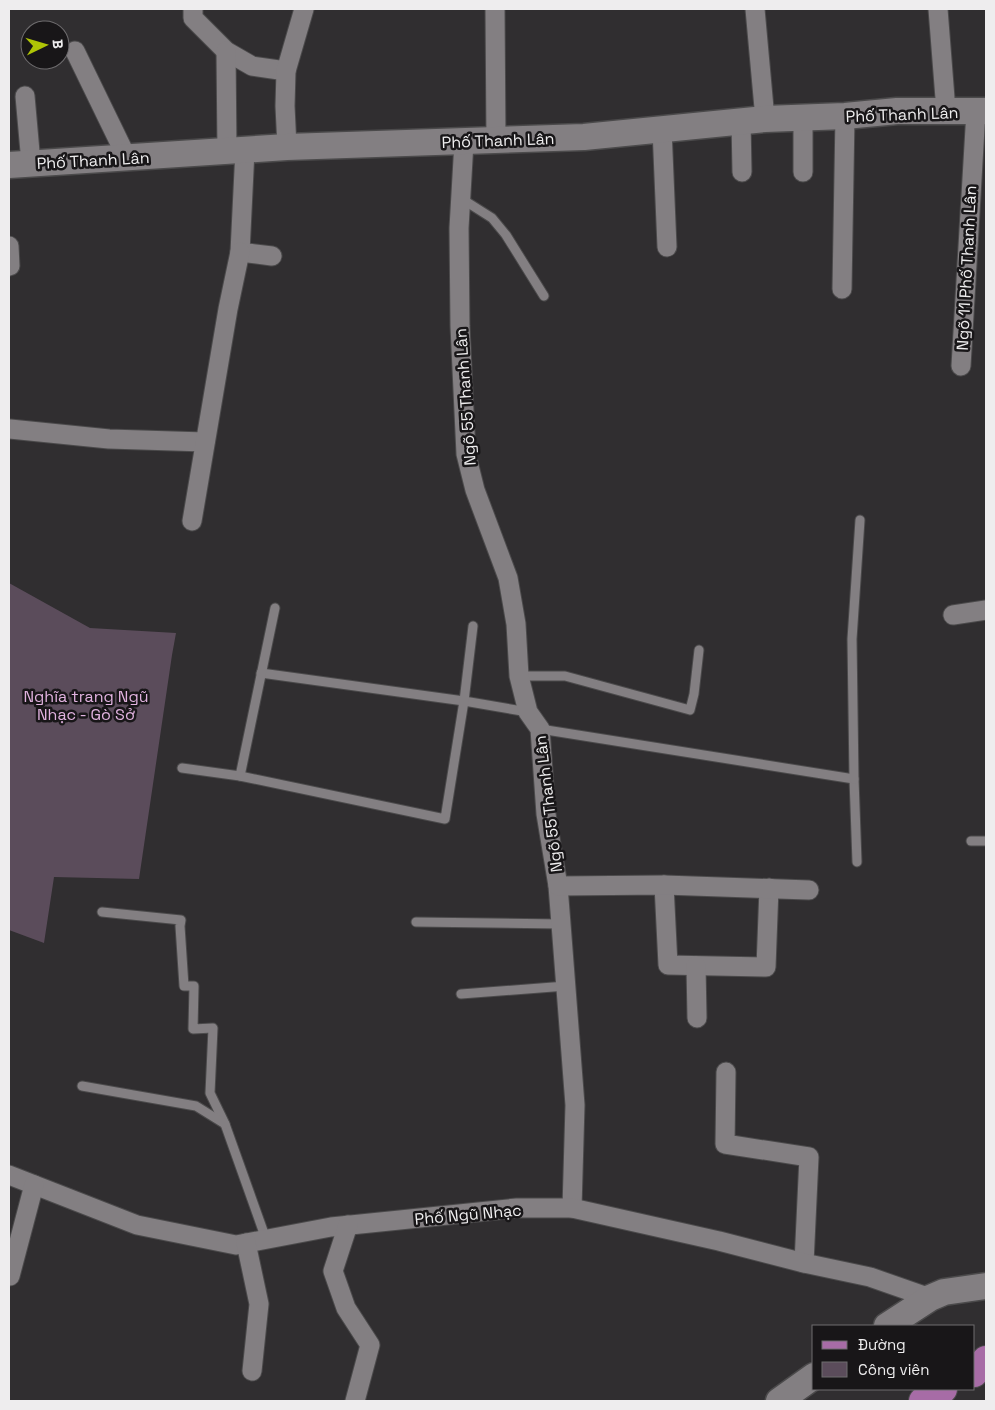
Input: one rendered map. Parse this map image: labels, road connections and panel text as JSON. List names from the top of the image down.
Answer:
{
  "streets": {
    "street": [
      "Phố Thanh Lân",
      "Ngõ 11 Phố Thanh Lân",
      "Ngõ 55 Thanh Lân",
      "Phố Ngũ Nhạc"
    ]
  },
  "crossings": [
    ["Phố Thanh Lân", "Ngõ 11 Phố Thanh Lân"],
    ["Phố Thanh Lân", "Ngõ 55 Thanh Lân"],
    ["Ngõ 55 Thanh Lân", "Phố Ngũ Nhạc"]
  ],
  "parks": ["Nghĩa trang Ngũ Nhạc - Gò Sở"],
  "legend": ["Đường", "Công viên"],
  "north": "right"
}
